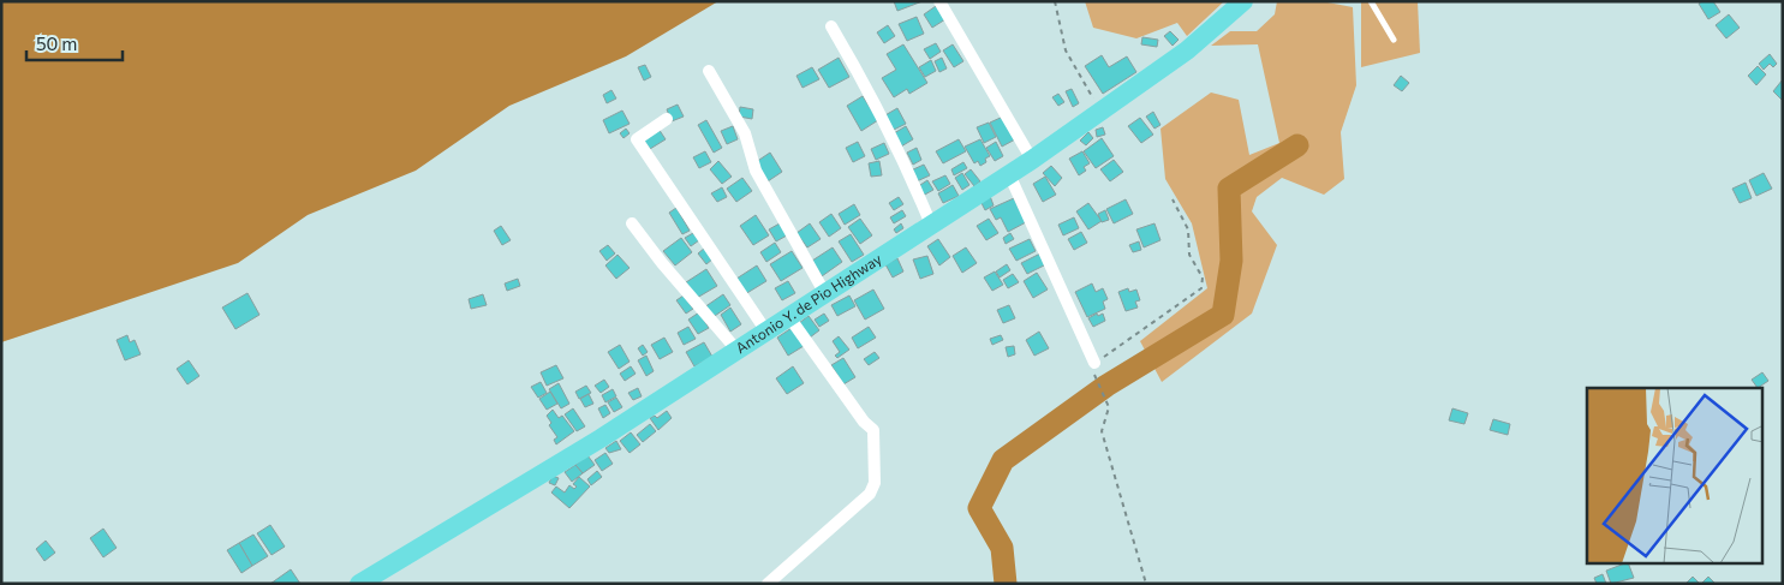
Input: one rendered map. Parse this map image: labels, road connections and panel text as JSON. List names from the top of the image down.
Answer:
{
  "streets": {
    "highway": ["Antonio Y. de Pio Highway"]
  },
  "scale_bar": "50 m"
}
